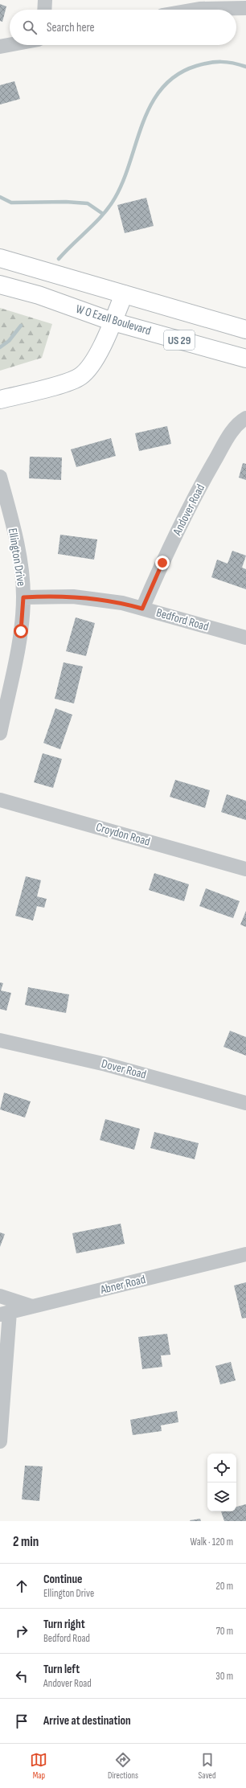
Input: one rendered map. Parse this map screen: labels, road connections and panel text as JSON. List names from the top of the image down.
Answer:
{
  "streets": {
    "main road": ["W O Ezell Boulevard", "US 29"],
    "street": [
      "Andover Road",
      "Ellington Drive",
      "Bedford Road",
      "Croydon Road",
      "Dover Road",
      "Abner Road"
    ]
  },
  "crossings": [
    ["Andover Road", "Bedford Road"],
    ["Ellington Drive", "Bedford Road"]
  ],
  "page": {
    "search": "Search here",
    "heading": ["2 min", "Walk · 120 m"],
    "list": [
      ["Continue", "Ellington Drive", "20 m"],
      ["Turn right", "Bedford Road", "70 m"],
      ["Turn left", "Andover Road", "30 m"],
      "Arrive at destination"
    ],
    "nav": ["Map", "Directions", "Saved"]
  }
}
